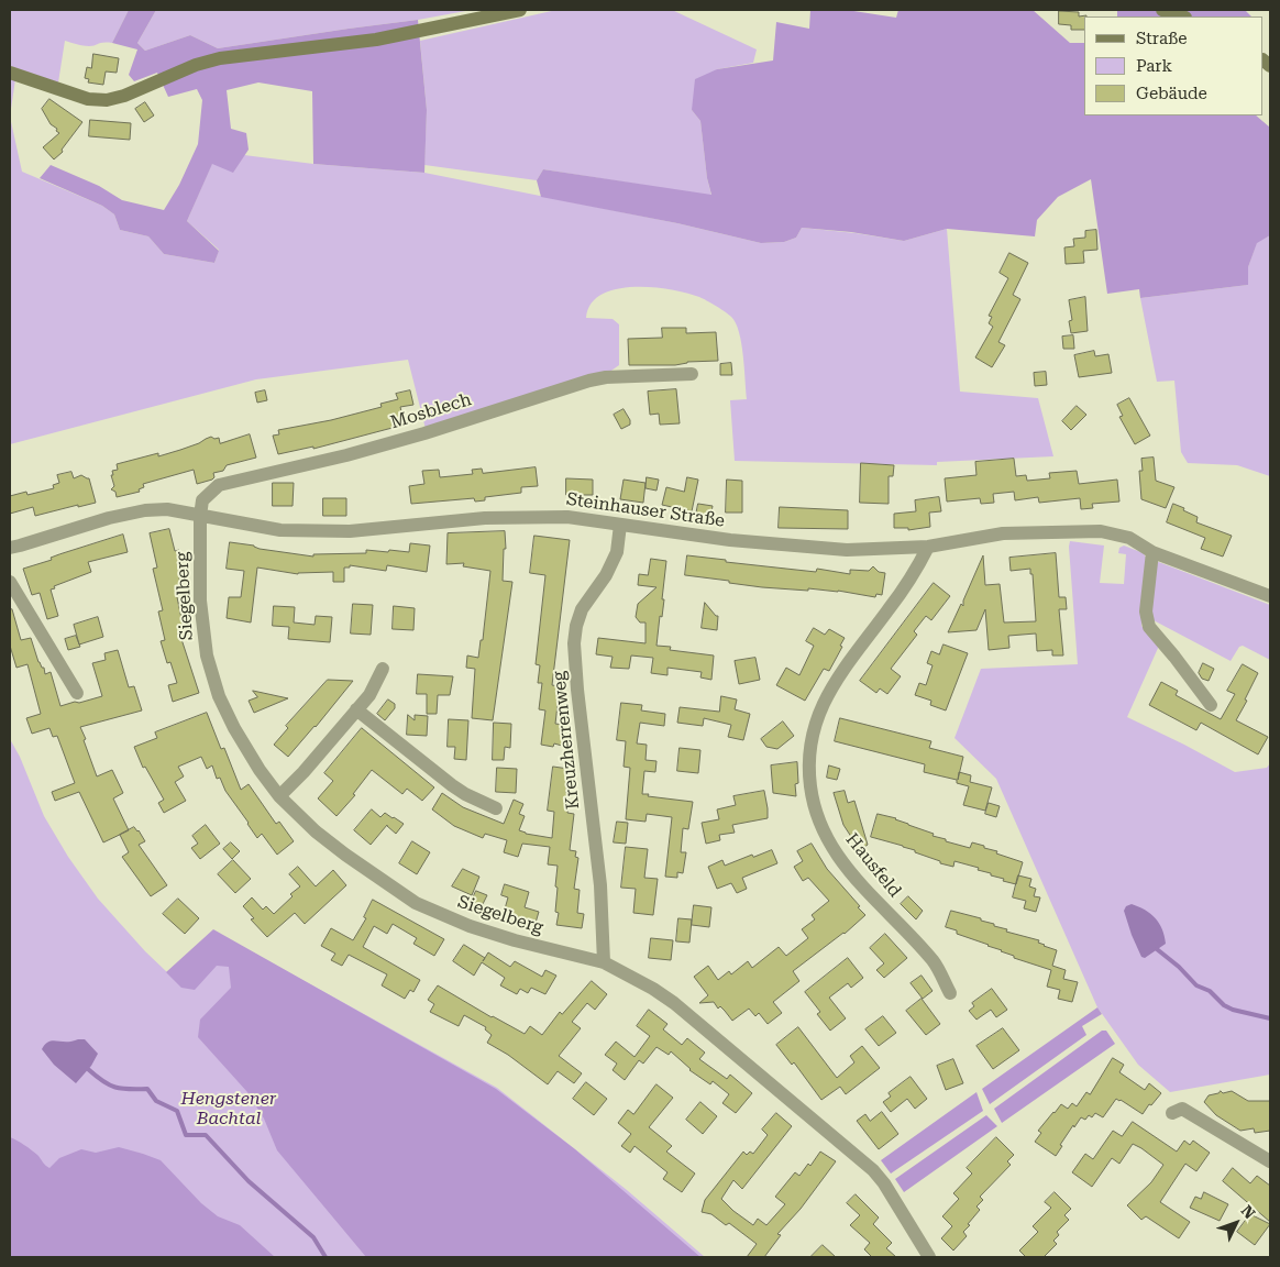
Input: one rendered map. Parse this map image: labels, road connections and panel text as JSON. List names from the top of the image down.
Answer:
{
  "streets": {
    "street": [
      "Mosblech",
      "Steinhauser Straße",
      "Siegelberg",
      "Kreuzherrenweg",
      "Hausfeld"
    ]
  },
  "crossings": [
    ["Mosblech", "Steinhauser Straße"],
    ["Mosblech", "Siegelberg"],
    ["Steinhauser Straße", "Siegelberg"],
    ["Steinhauser Straße", "Kreuzherrenweg"],
    ["Steinhauser Straße", "Hausfeld"],
    ["Siegelberg", "Kreuzherrenweg"]
  ],
  "parks": ["Hengstener Bachtal"],
  "legend": ["Straße", "Park", "Gebäude"],
  "north": "top right"
}
